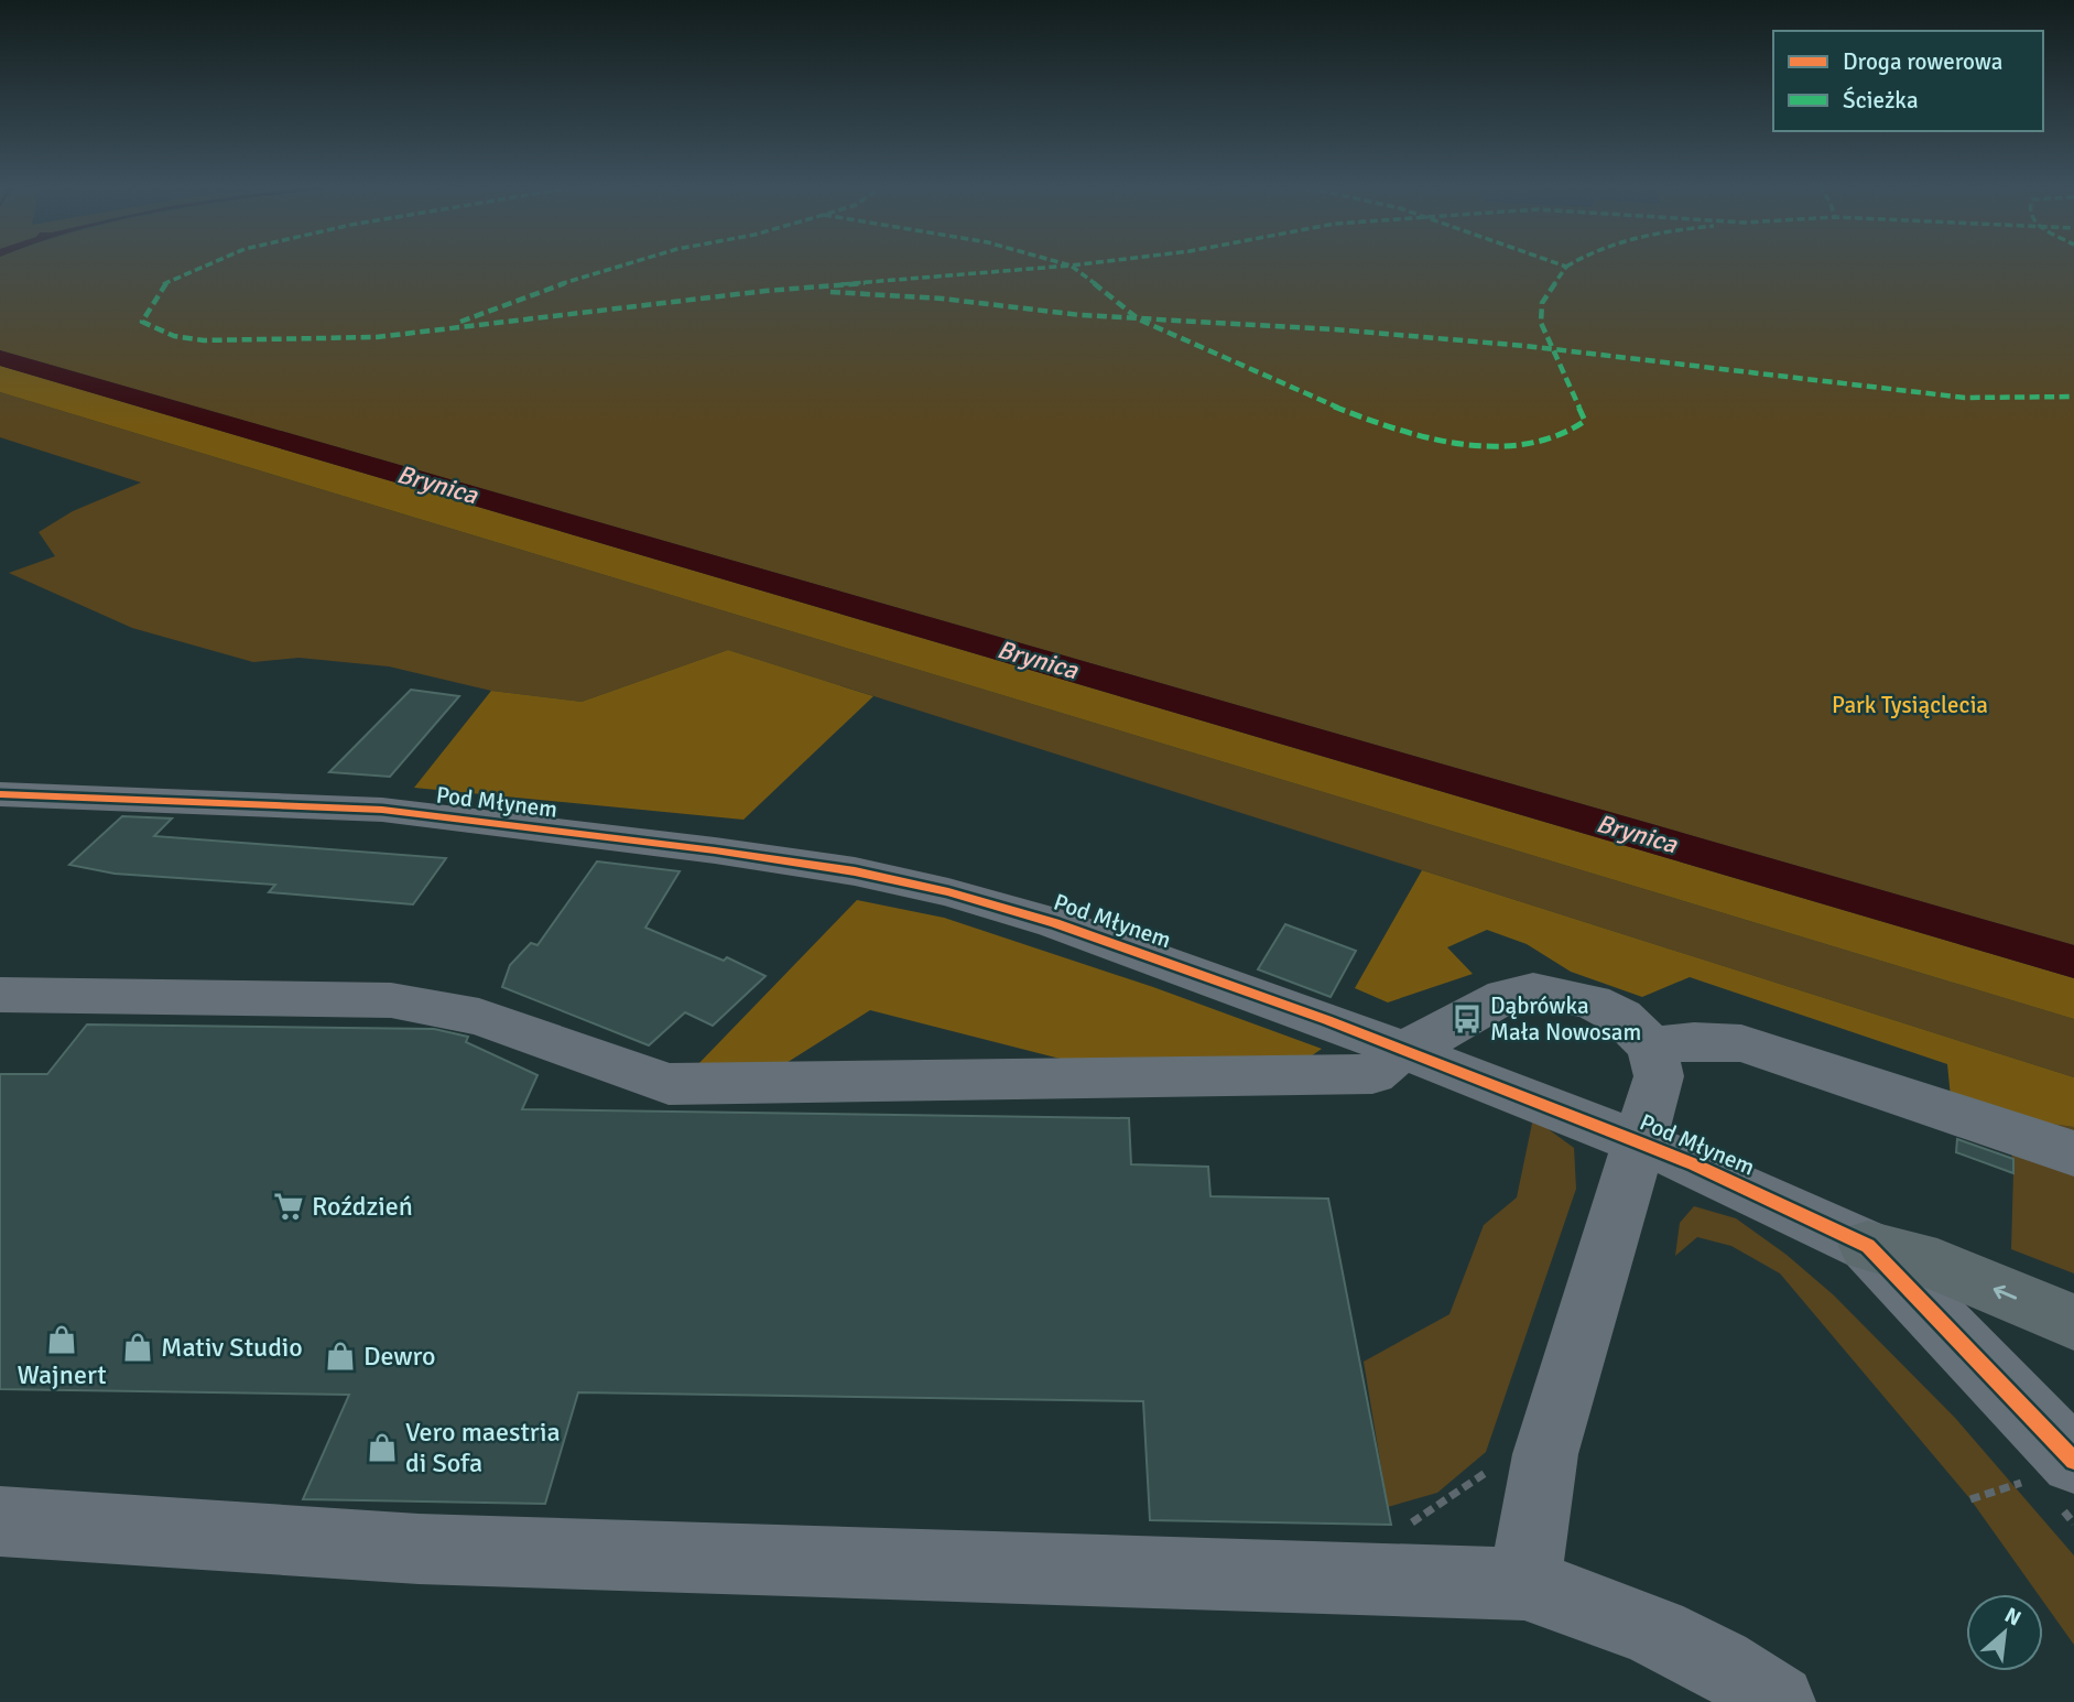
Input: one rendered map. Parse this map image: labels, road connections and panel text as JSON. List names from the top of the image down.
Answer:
{
  "streets": {
    "street": ["Pod Młynem"]
  },
  "water": ["Brynica"],
  "parks": ["Park Tysiąclecia"],
  "places": {
    "bus stop": ["Dąbrówka Mała Nowosam"],
    "supermarket": ["Roździeń"],
    "shop": [
      "Wajnert",
      "Mativ Studio",
      "Dewro",
      "Vero maestria di Sofa"
    ]
  },
  "legend": ["Droga rowerowa", "Ścieżka"],
  "north": "top right"
}
